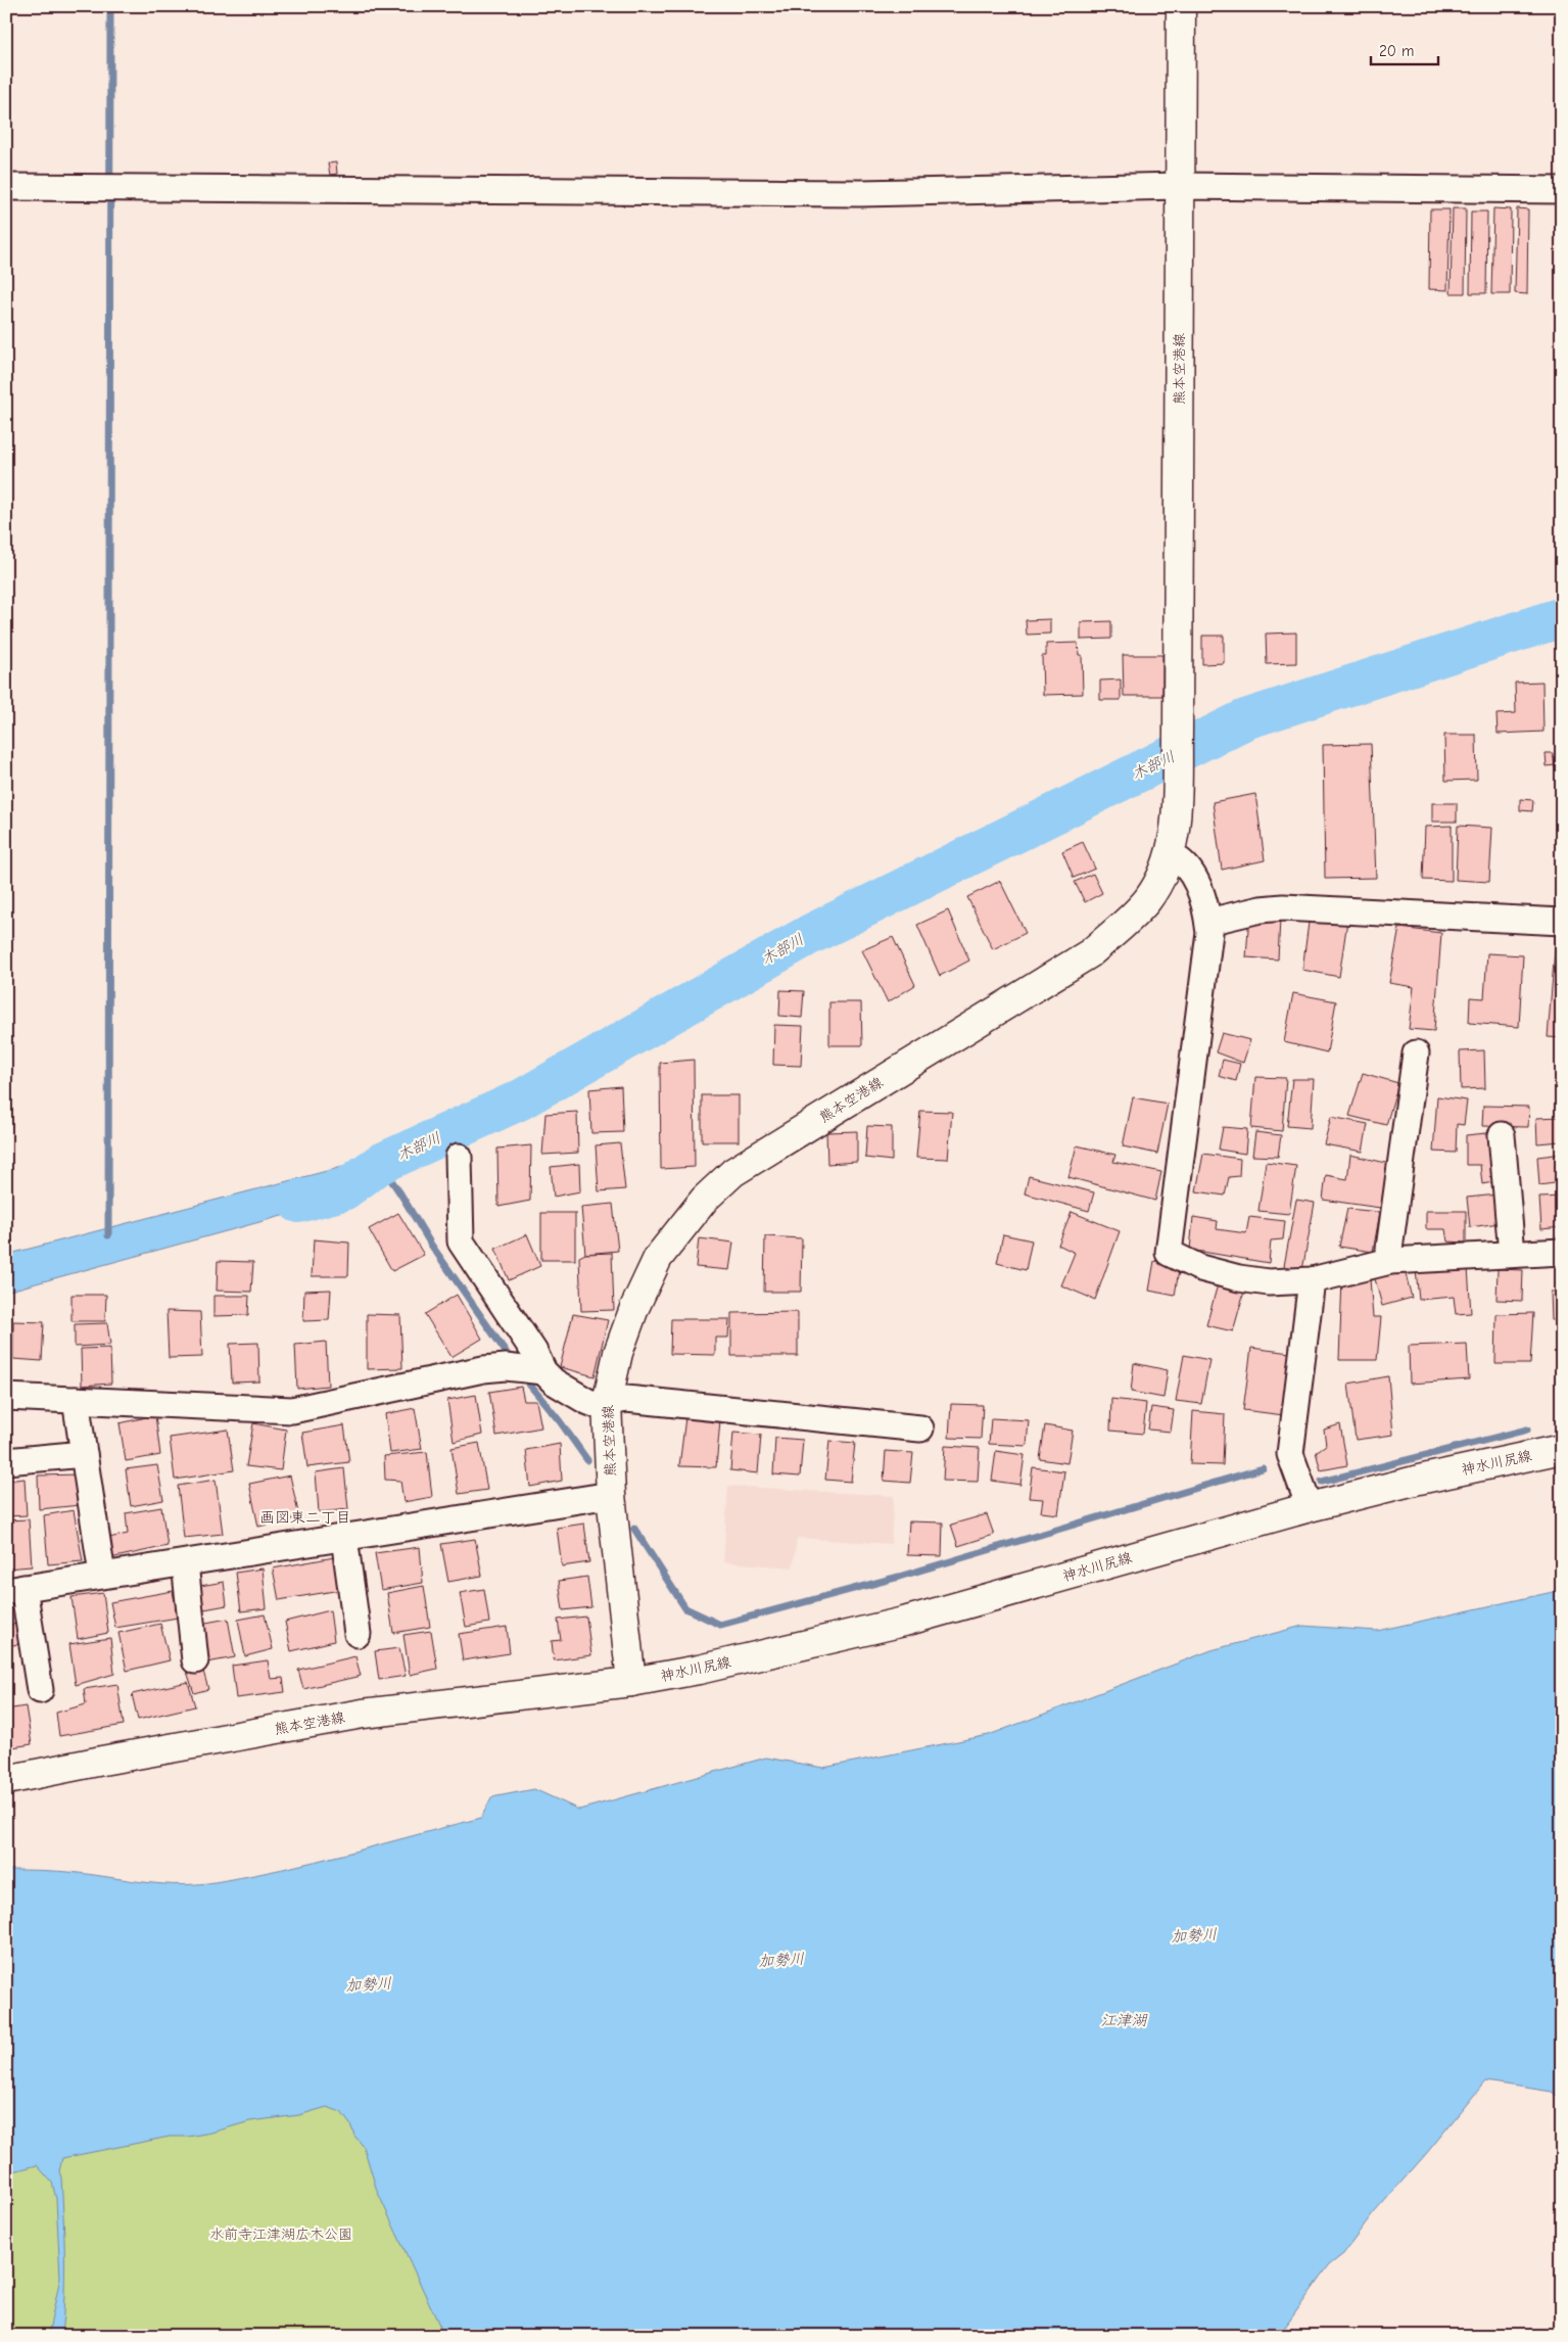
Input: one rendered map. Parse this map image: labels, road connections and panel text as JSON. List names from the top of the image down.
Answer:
{
  "streets": {
    "main road": ["熊本空港線", "神水川尻線"]
  },
  "crossings": [
    ["熊本空港線", "神水川尻線"]
  ],
  "districts": ["画図東二丁目"],
  "water": ["木部川", "加勢川", "江津湖"],
  "parks": ["水前寺江津湖広木公園"],
  "scale_bar": "20 m"
}
